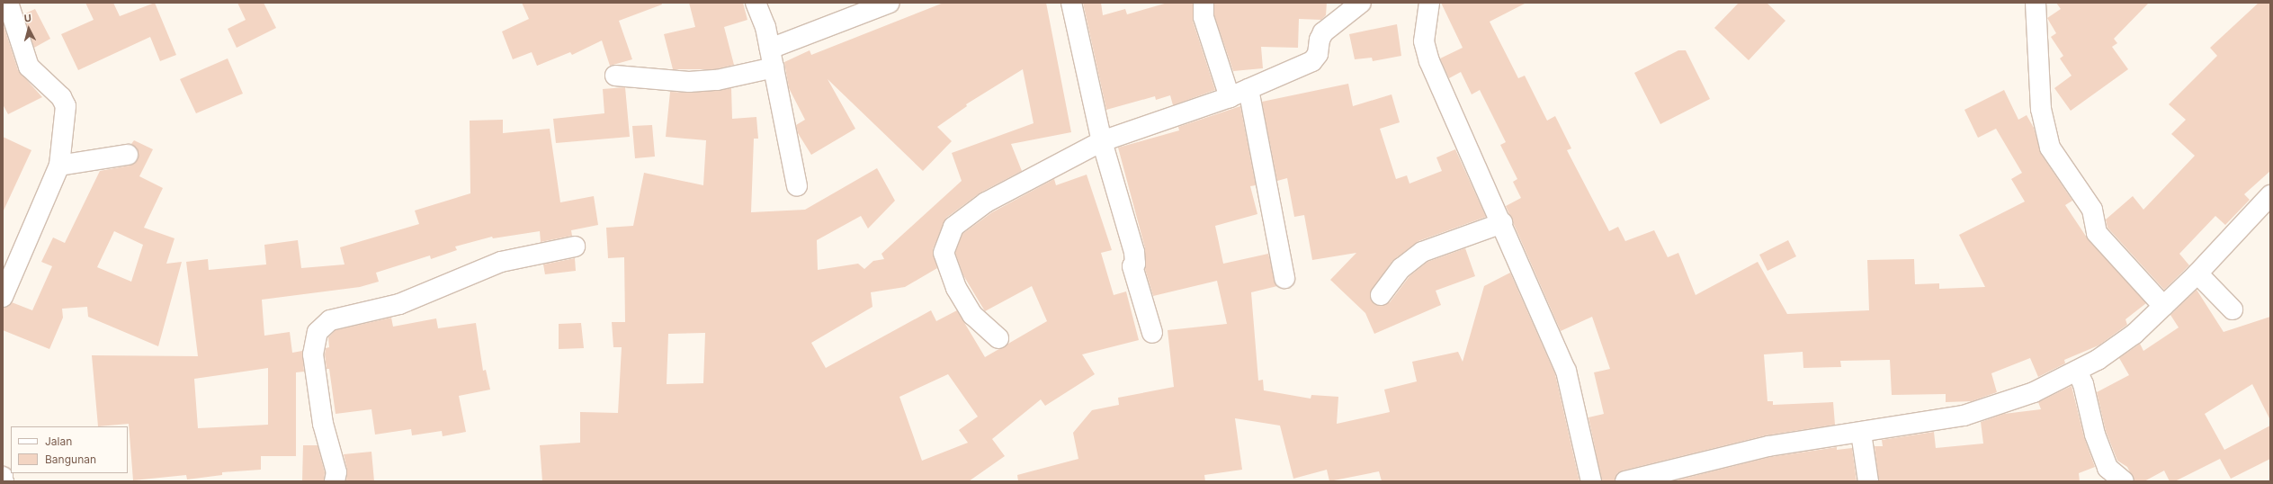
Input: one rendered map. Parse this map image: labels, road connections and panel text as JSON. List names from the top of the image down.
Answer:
{
  "legend": ["Jalan", "Bangunan"],
  "north": "top"
}
